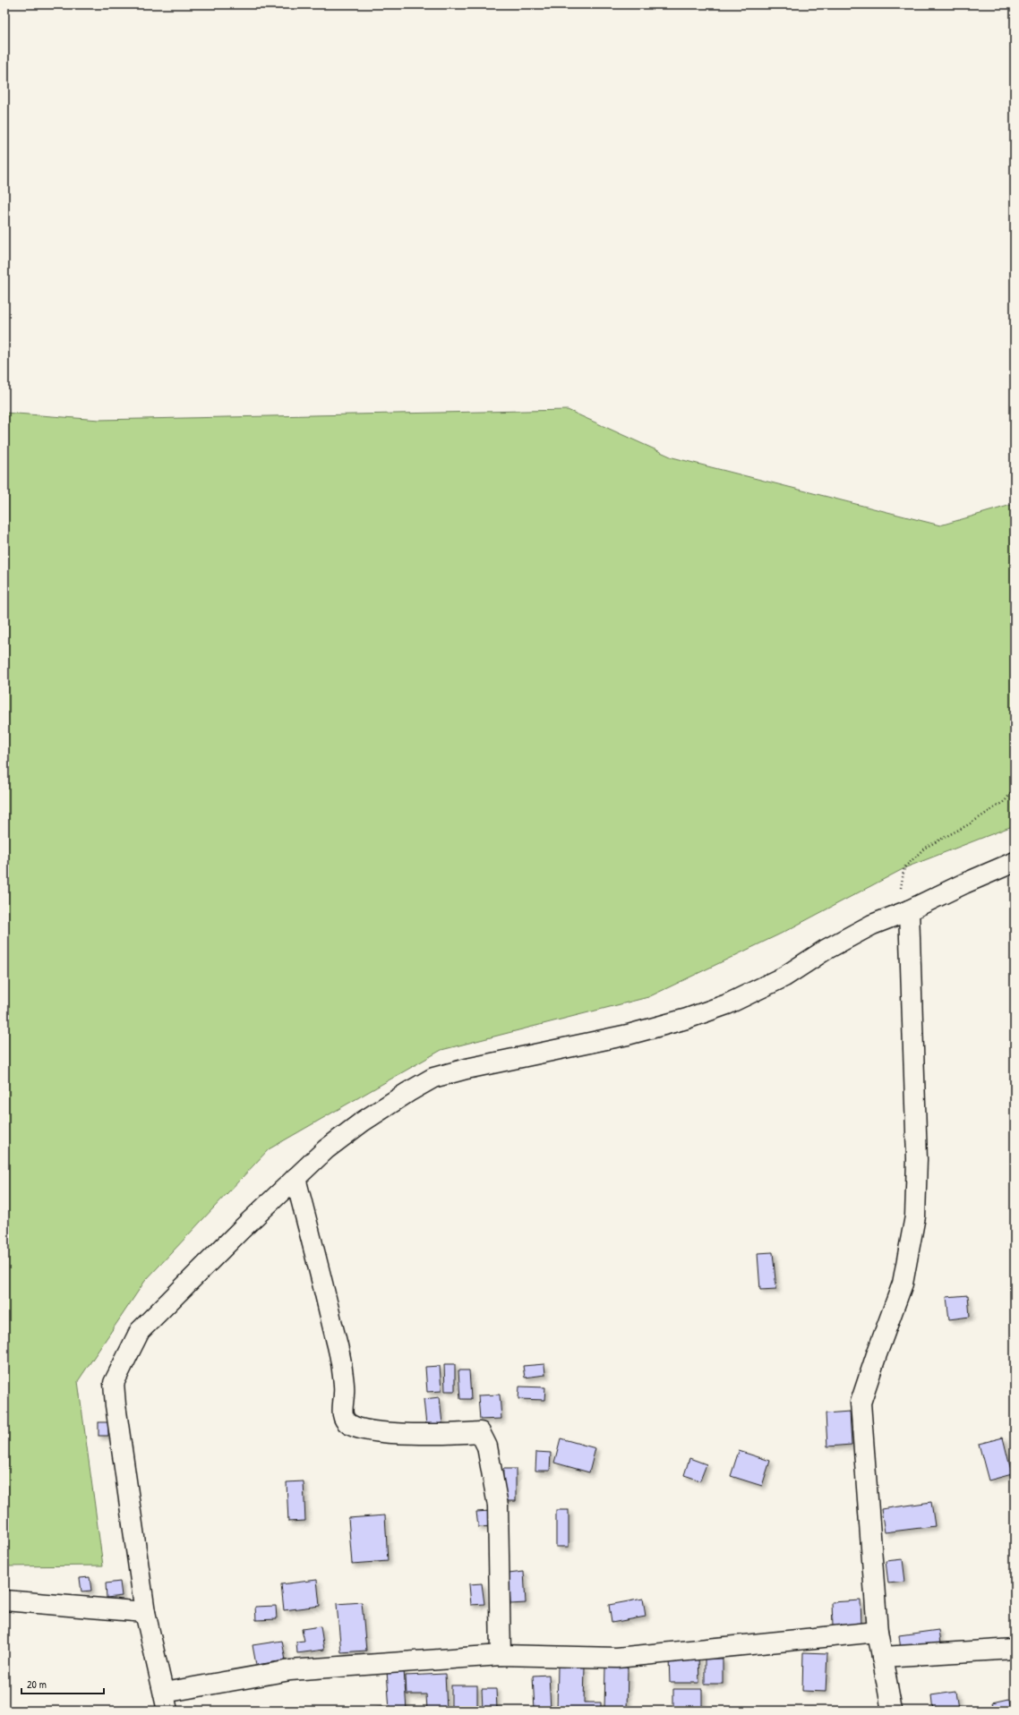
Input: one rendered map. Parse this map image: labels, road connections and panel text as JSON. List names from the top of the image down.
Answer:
{
  "scale_bar": "20 m"
}
